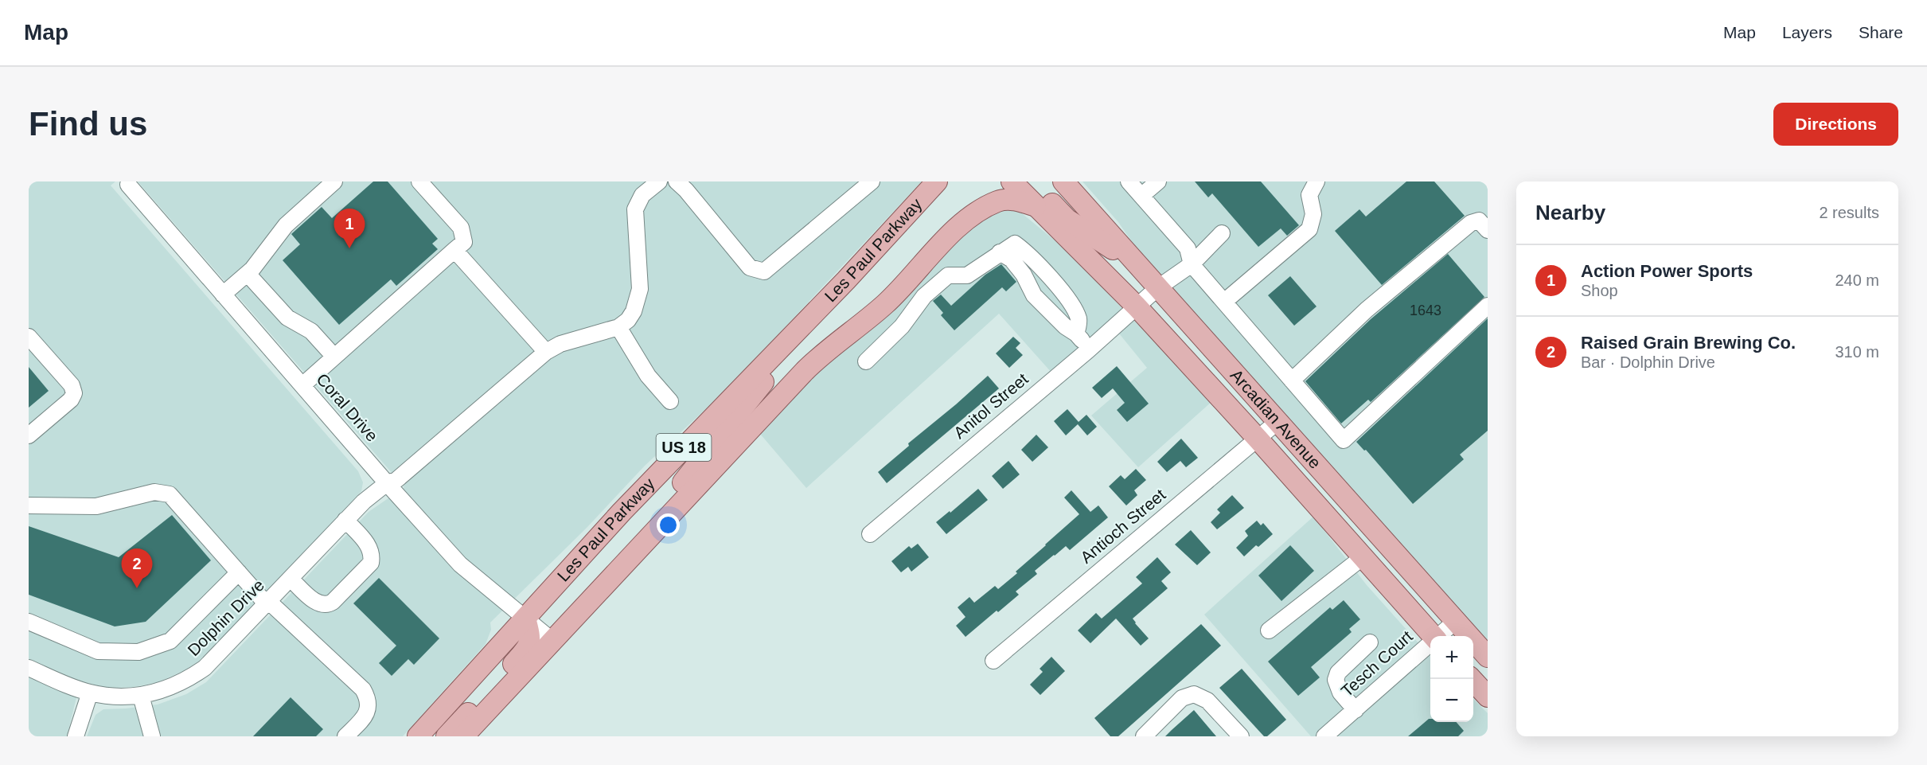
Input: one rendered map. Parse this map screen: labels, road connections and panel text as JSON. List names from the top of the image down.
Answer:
{
  "streets": {
    "main road": ["Les Paul Parkway", "Arcadian Avenue", "US 18"],
    "street": [
      "Anitol Street",
      "Coral Drive",
      "Antioch Street",
      "Dolphin Drive",
      "Tesch Court"
    ]
  },
  "crossings": [
    ["Les Paul Parkway", "Coral Drive"],
    ["Anitol Street", "Arcadian Avenue"],
    ["Coral Drive", "US 18"],
    ["Coral Drive", "Dolphin Drive"],
    ["Arcadian Avenue", "US 18"],
    ["Arcadian Avenue", "Antioch Street"],
    ["Arcadian Avenue", "Tesch Court"]
  ],
  "house_numbers": ["1643"],
  "page": {
    "header": "Map",
    "nav": ["Map", "Layers", "Share"],
    "buttons": "Directions",
    "title": "Find us",
    "heading": ["Nearby", "2 results"],
    "pins": ["1", "2"],
    "list": [
      {
        "mark": "1",
        "name": "Action Power Sports",
        "note": "Shop",
        "value": "240 m"
      },
      {
        "mark": "2",
        "name": "Raised Grain Brewing Co.",
        "note": "Bar · Dolphin Drive",
        "value": "310 m"
      }
    ],
    "map_buttons": ["+", "−"]
  }
}
